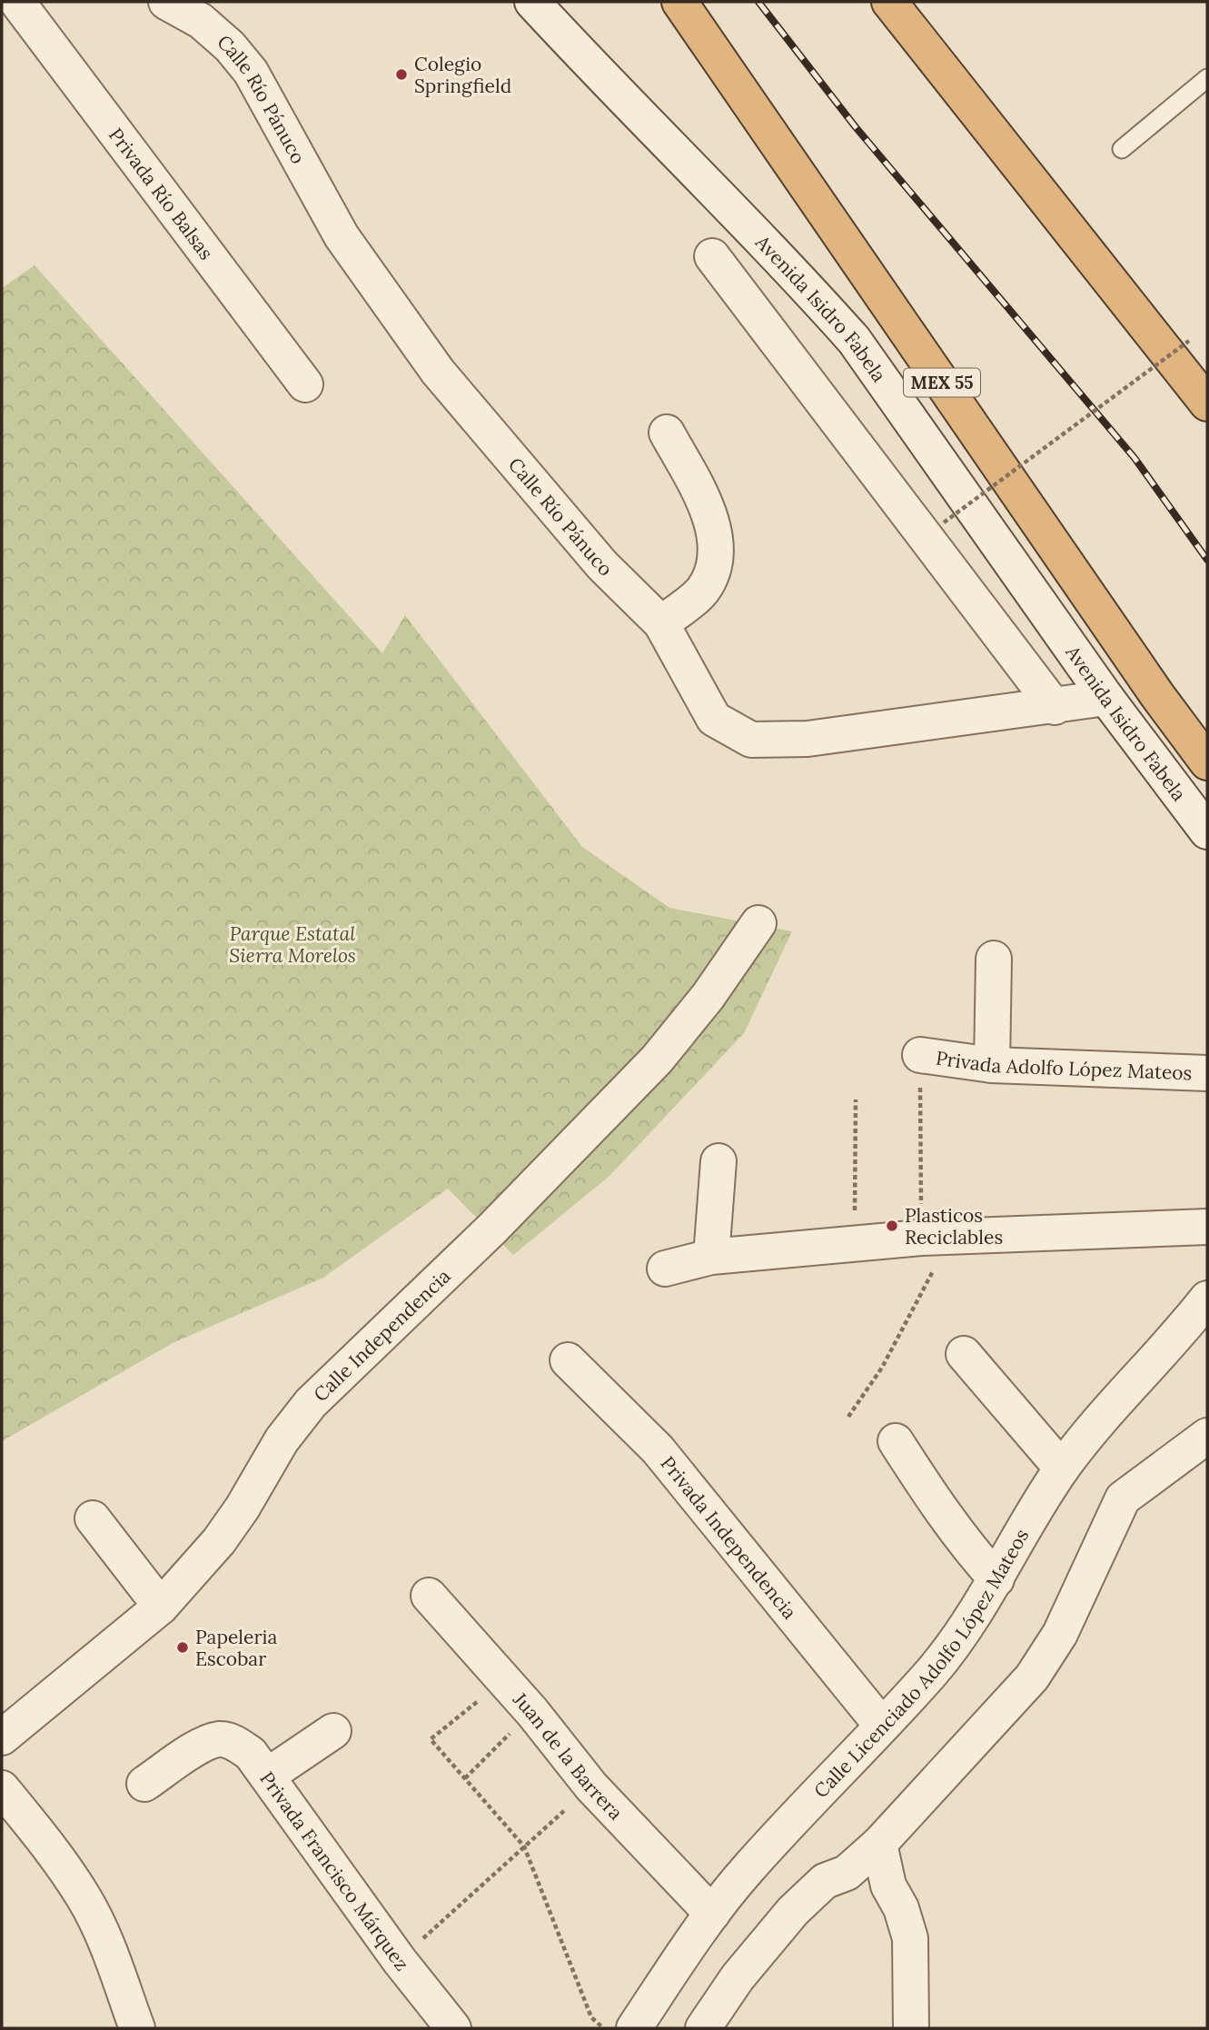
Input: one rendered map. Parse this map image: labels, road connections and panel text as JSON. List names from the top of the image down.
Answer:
{
  "streets": {
    "highway": ["MEX 55"],
    "street": [
      "Calle Río Pánuco",
      "Privada Río Balsas",
      "Avenida Isidro Fabela",
      "Privada Adolfo López Mateos",
      "Calle Independencia",
      "Privada Independencia",
      "Calle Licenciado Adolfo López Mateos",
      "Juan de la Barrera",
      "Privada Francisco Márquez"
    ]
  },
  "crossings": [
    ["Calle Río Pánuco", "Avenida Isidro Fabela"],
    ["Privada Independencia", "Calle Licenciado Adolfo López Mateos"],
    ["Calle Licenciado Adolfo López Mateos", "Juan de la Barrera"]
  ],
  "parks": ["Parque Estatal Sierra Morelos"],
  "places": ["Colegio Springfield", "Plasticos Reciclables", "Papeleria Escobar"]
}
